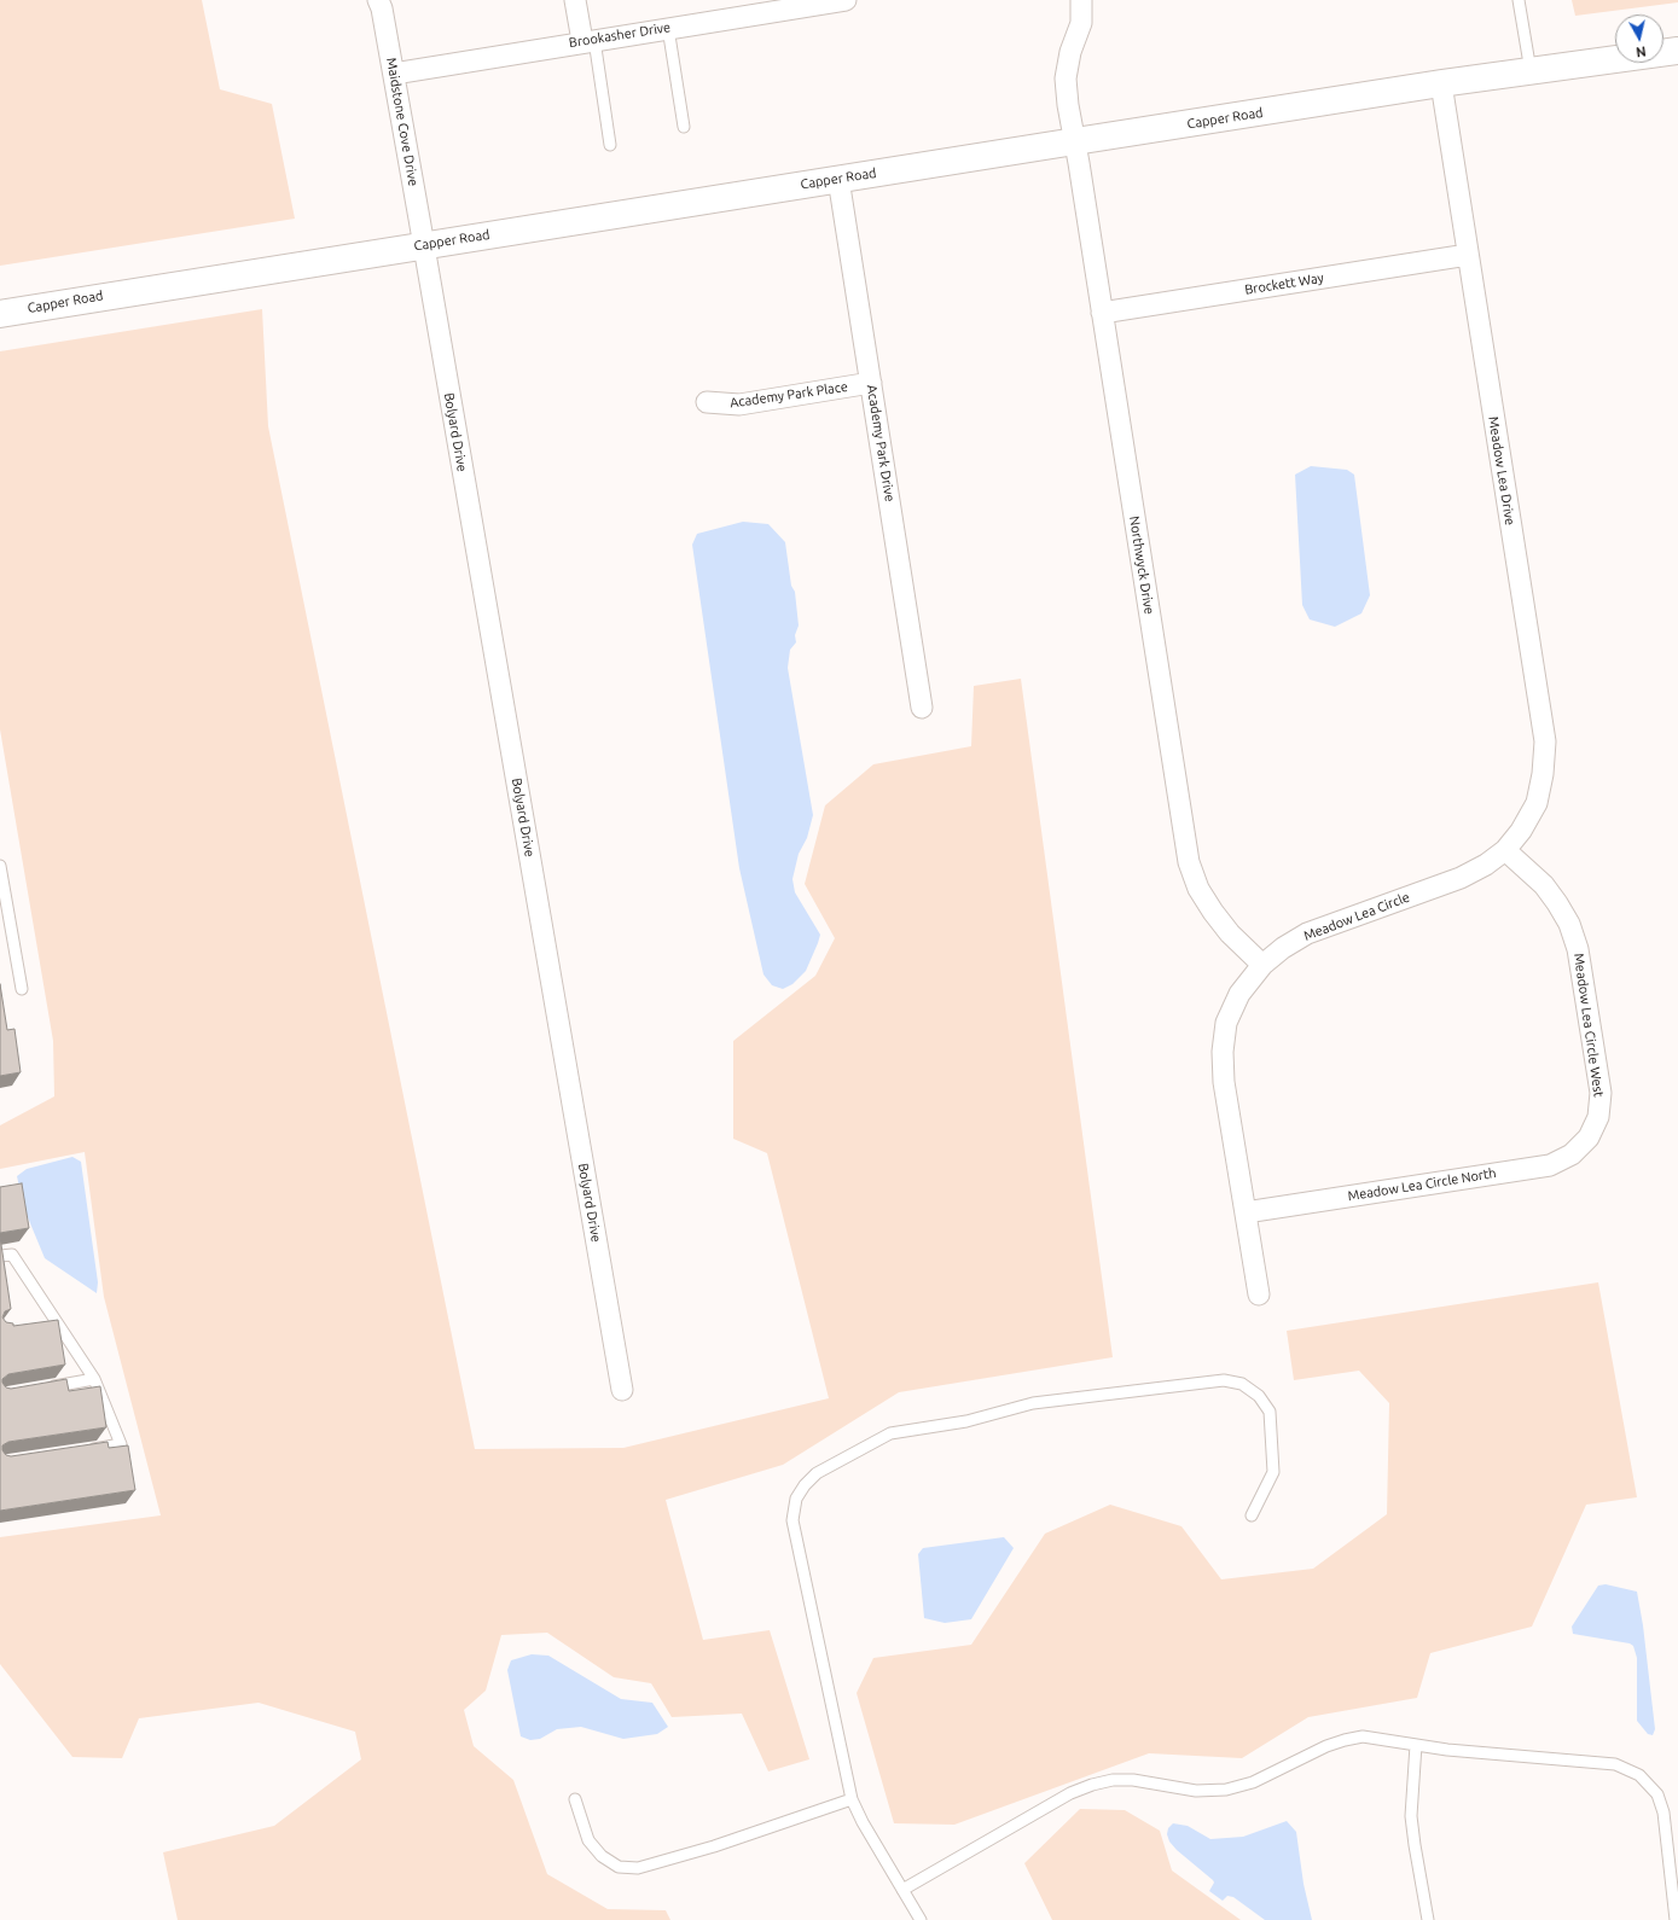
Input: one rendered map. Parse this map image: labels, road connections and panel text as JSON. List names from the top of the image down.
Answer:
{
  "streets": {
    "street": [
      "Brookasher Drive",
      "Capper Road",
      "Maidstone Cove Drive",
      "Brockett Way",
      "Academy Park Place",
      "Bolyard Drive",
      "Academy Park Drive",
      "Meadow Lea Drive",
      "Northwyck Drive",
      "Meadow Lea Circle",
      "Meadow Lea Circle West",
      "Meadow Lea Circle North"
    ]
  },
  "crossings": [
    ["Brookasher Drive", "Maidstone Cove Drive"],
    ["Capper Road", "Maidstone Cove Drive"],
    ["Capper Road", "Bolyard Drive"],
    ["Capper Road", "Academy Park Drive"],
    ["Capper Road", "Meadow Lea Drive"],
    ["Capper Road", "Northwyck Drive"],
    ["Maidstone Cove Drive", "Bolyard Drive"],
    ["Brockett Way", "Meadow Lea Drive"],
    ["Brockett Way", "Northwyck Drive"],
    ["Academy Park Place", "Academy Park Drive"],
    ["Meadow Lea Drive", "Meadow Lea Circle"],
    ["Meadow Lea Drive", "Meadow Lea Circle West"],
    ["Northwyck Drive", "Meadow Lea Circle"],
    ["Meadow Lea Circle", "Meadow Lea Circle West"],
    ["Meadow Lea Circle", "Meadow Lea Circle North"],
    ["Meadow Lea Circle West", "Meadow Lea Circle North"]
  ],
  "north": "bottom"
}
